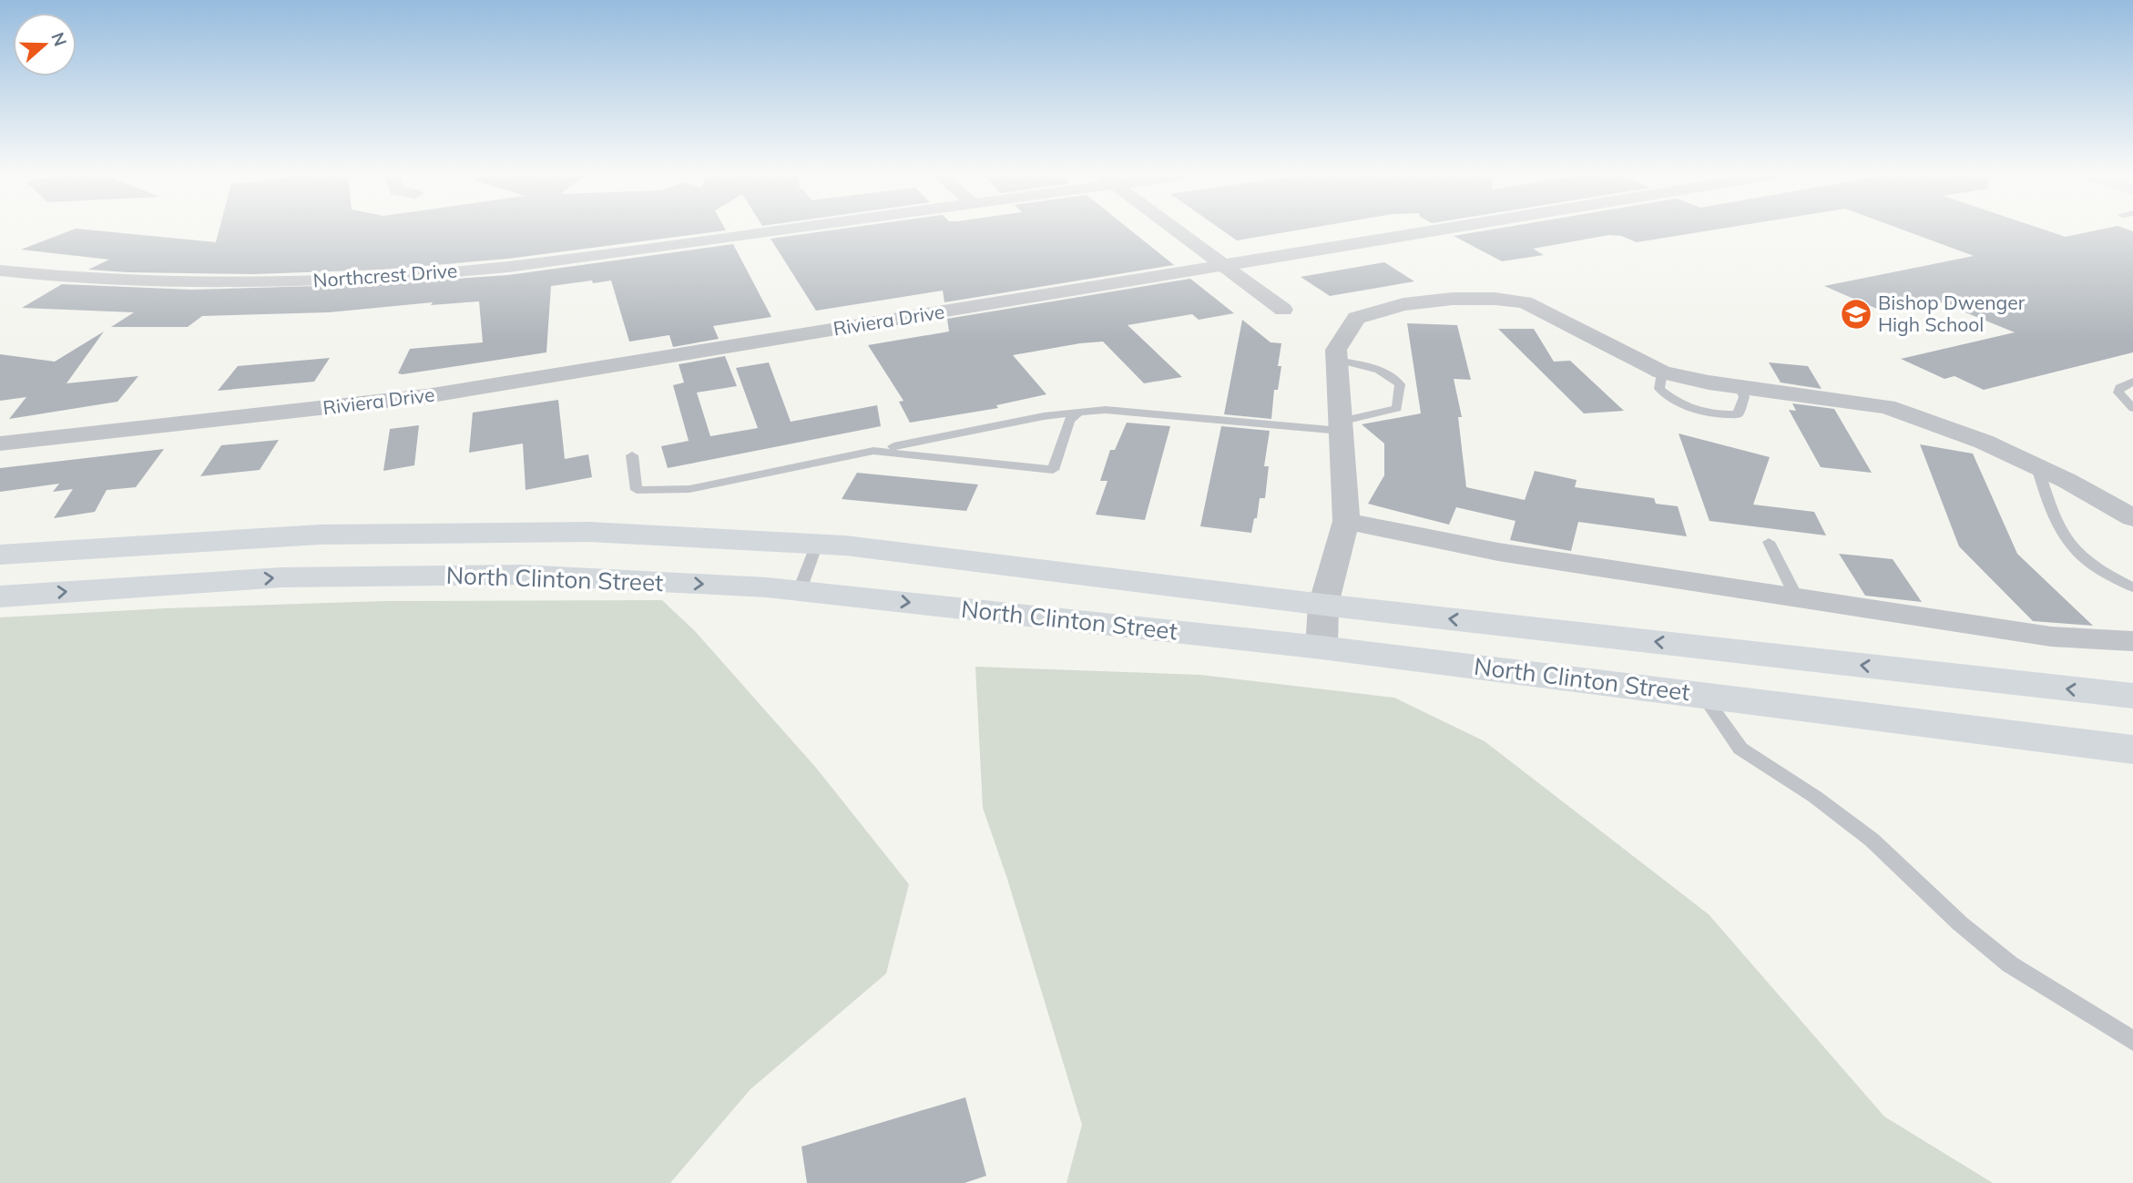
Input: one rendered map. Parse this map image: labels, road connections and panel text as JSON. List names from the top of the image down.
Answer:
{
  "streets": {
    "main road": ["North Clinton Street"],
    "street": ["Northcrest Drive", "Riviera Drive"]
  },
  "places": {
    "school or university": ["Bishop Dwenger High School"]
  },
  "north": "right"
}
